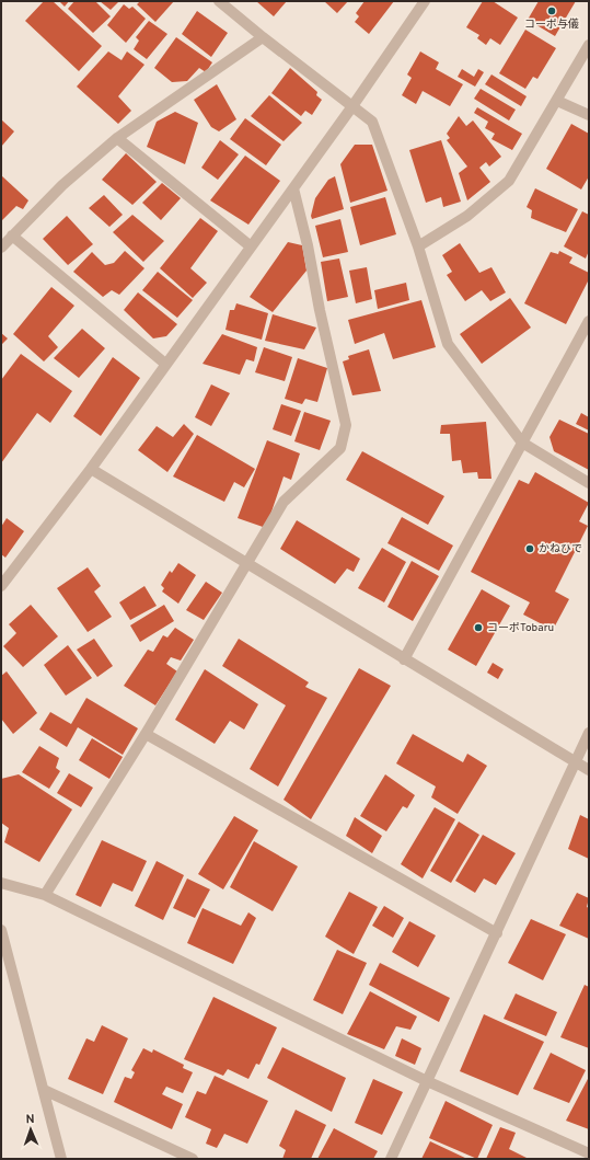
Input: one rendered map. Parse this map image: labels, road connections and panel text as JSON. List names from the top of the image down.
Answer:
{
  "places": ["コーポ与儀", "かねひで", "コーポTobaru"],
  "north": "top"
}
